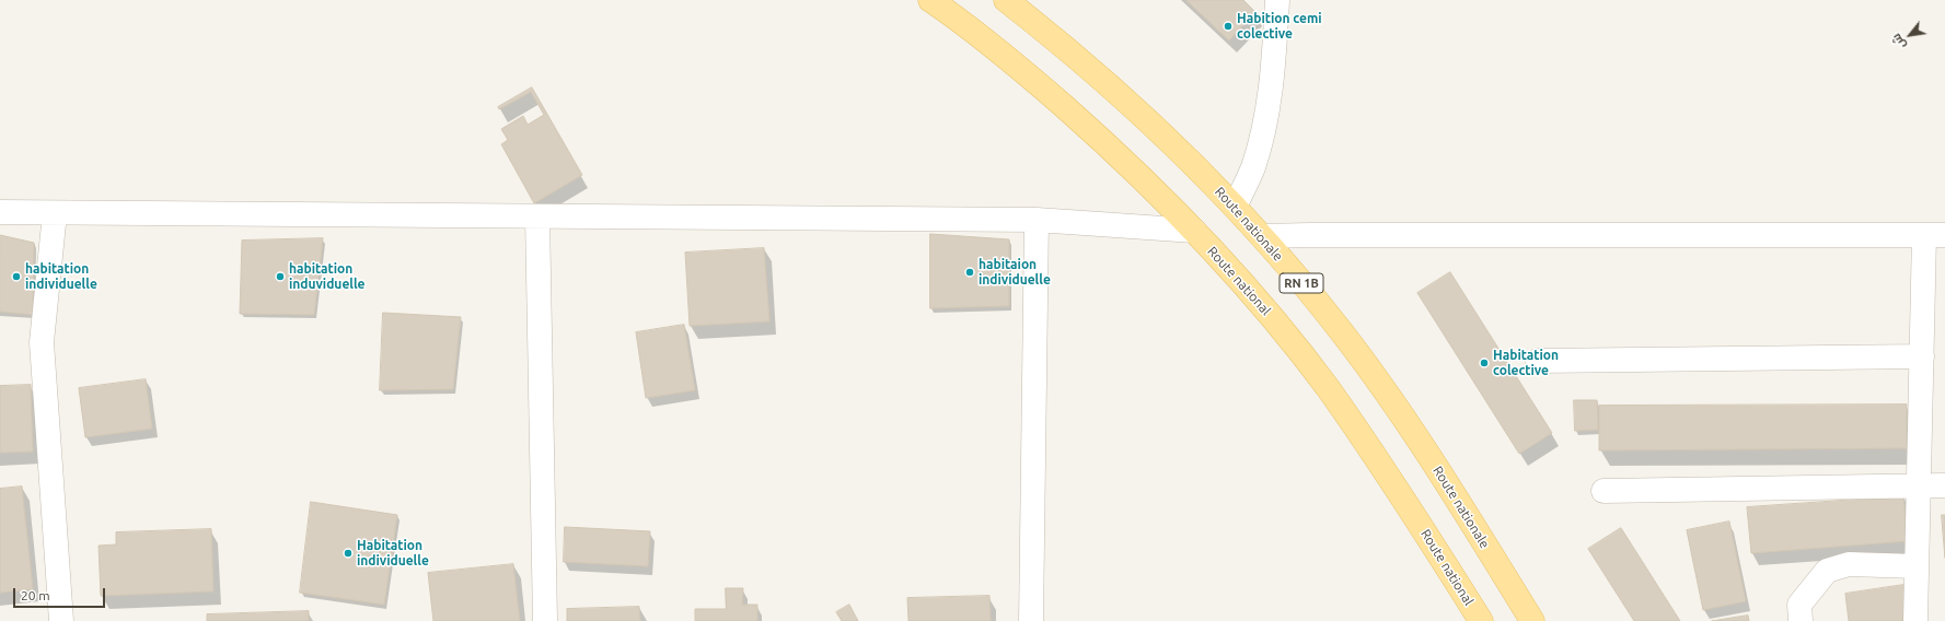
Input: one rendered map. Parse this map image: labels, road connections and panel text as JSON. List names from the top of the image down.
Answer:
{
  "streets": {
    "main road": ["Route nationale", "Route national", "RN 1B"]
  },
  "places": [
    "Habition cemi colective",
    "habitaion individuelle",
    "habitation individuelle",
    "habitation induviduelle",
    "Habitation colective",
    "Habitation individuelle"
  ],
  "scale_bar": "20 m",
  "north": "bottom left"
}
